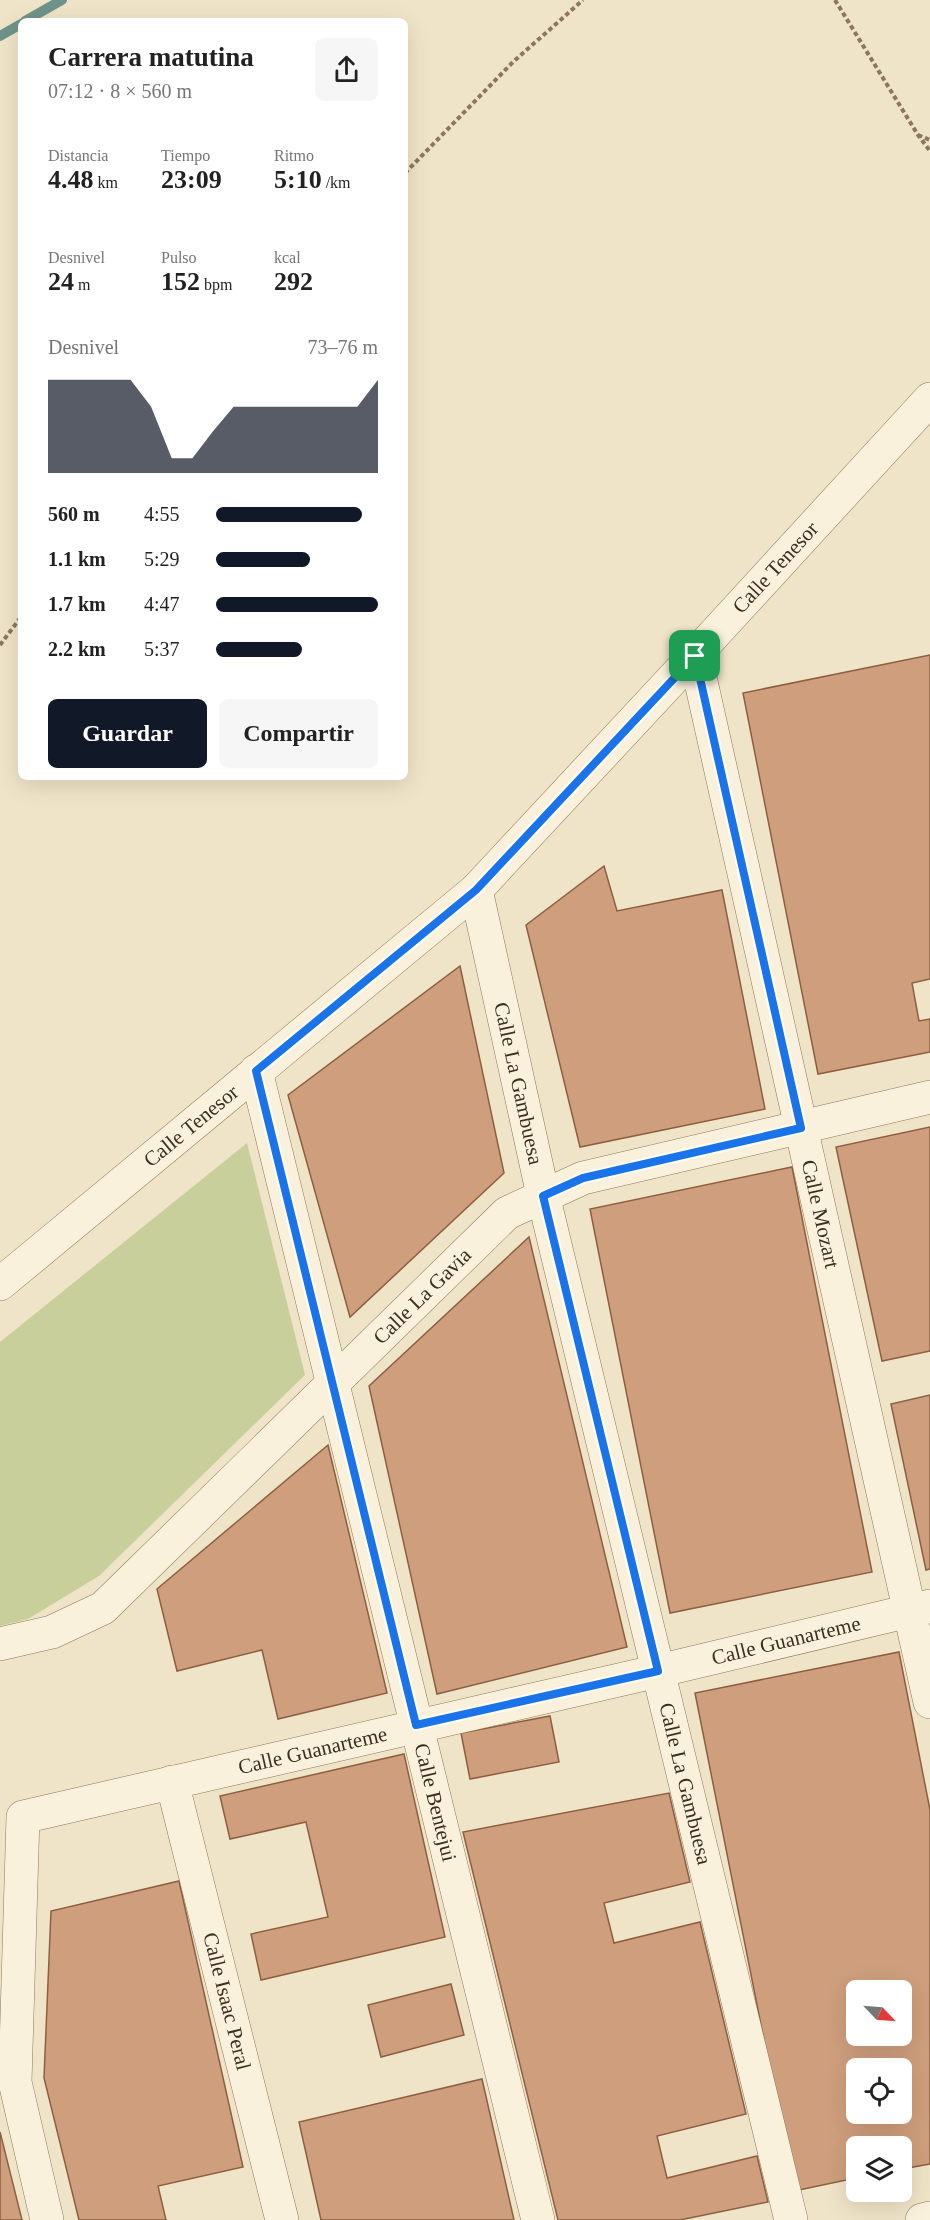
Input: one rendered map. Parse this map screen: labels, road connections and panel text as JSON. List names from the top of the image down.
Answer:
{
  "streets": {
    "street": [
      "Calle Tenesor",
      "Calle La Gambuesa",
      "Calle Mozart",
      "Calle La Gavia",
      "Calle Guanarteme",
      "Calle Bentejui",
      "Calle Isaac Peral"
    ]
  },
  "crossings": [
    ["Calle Tenesor", "Calle La Gambuesa"],
    ["Calle Tenesor", "Calle Mozart"],
    ["Calle Tenesor", "Calle Bentejui"],
    ["Calle La Gambuesa", "Calle La Gavia"],
    ["Calle La Gambuesa", "Calle Guanarteme"],
    ["Calle Mozart", "Calle La Gavia"],
    ["Calle Mozart", "Calle Guanarteme"],
    ["Calle La Gavia", "Calle Bentejui"],
    ["Calle Guanarteme", "Calle Bentejui"],
    ["Calle Guanarteme", "Calle Isaac Peral"]
  ],
  "north": "bottom right",
  "page": {
    "heading": ["Carrera matutina", "07:12 · 8 × 560 m"],
    "stats": [
      ["Distancia", "4.48 km"],
      ["Tiempo", "23:09"],
      ["Ritmo", "5:10 /km"],
      ["Desnivel", "24 m"],
      ["Pulso", "152 bpm"],
      ["kcal", "292"]
    ],
    "chart": ["Desnivel", "73–76 m"],
    "list": [
      {
        "name": "560 m",
        "note": "4:55"
      },
      {
        "name": "1.1 km",
        "note": "5:29"
      },
      {
        "name": "1.7 km",
        "note": "4:47"
      },
      {
        "name": "2.2 km",
        "note": "5:37"
      }
    ],
    "buttons": ["Guardar", "Compartir"]
  }
}
